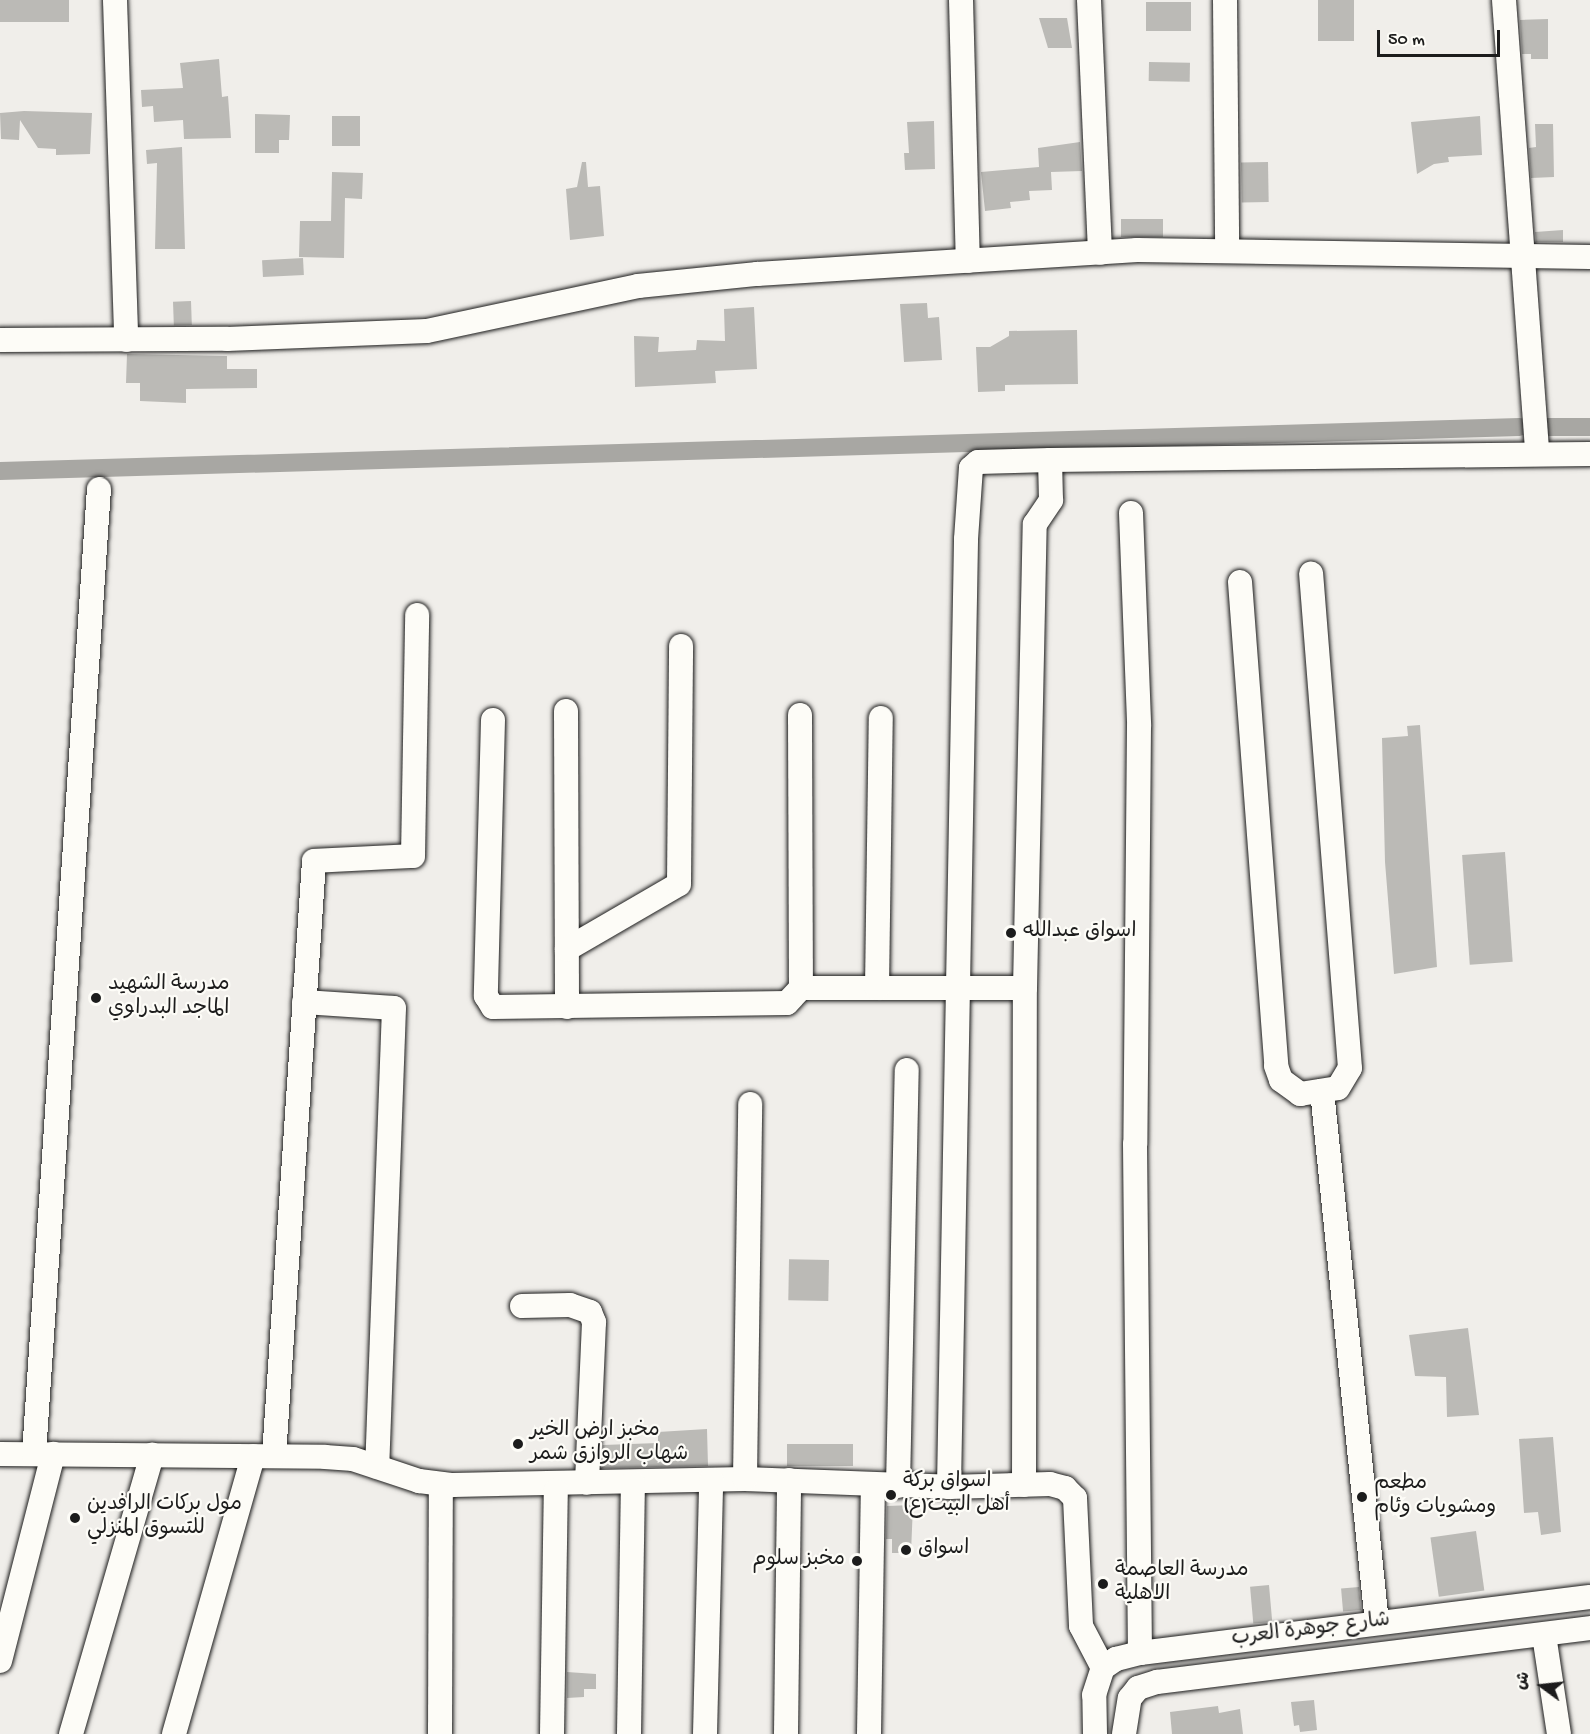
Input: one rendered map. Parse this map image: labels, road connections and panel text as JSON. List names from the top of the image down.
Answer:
{
  "streets": {
    "street": ["شارع جوهرة العرب"]
  },
  "places": [
    "اسواق عبدالله",
    "مدرسة الشهيد الماجد البدراوي",
    "مخبز ارض الخير شهاب الروازق شمر",
    "اسواق بركة أهل البيت(ع)",
    "مطعم ومشويات وئام",
    "مول بركات الرافدين للتسوق المنزلي",
    "اسواق",
    "مخبز سلوم",
    "مدرسة العاصمة الاهلية"
  ],
  "scale_bar": "50 m",
  "north": "left"
}
